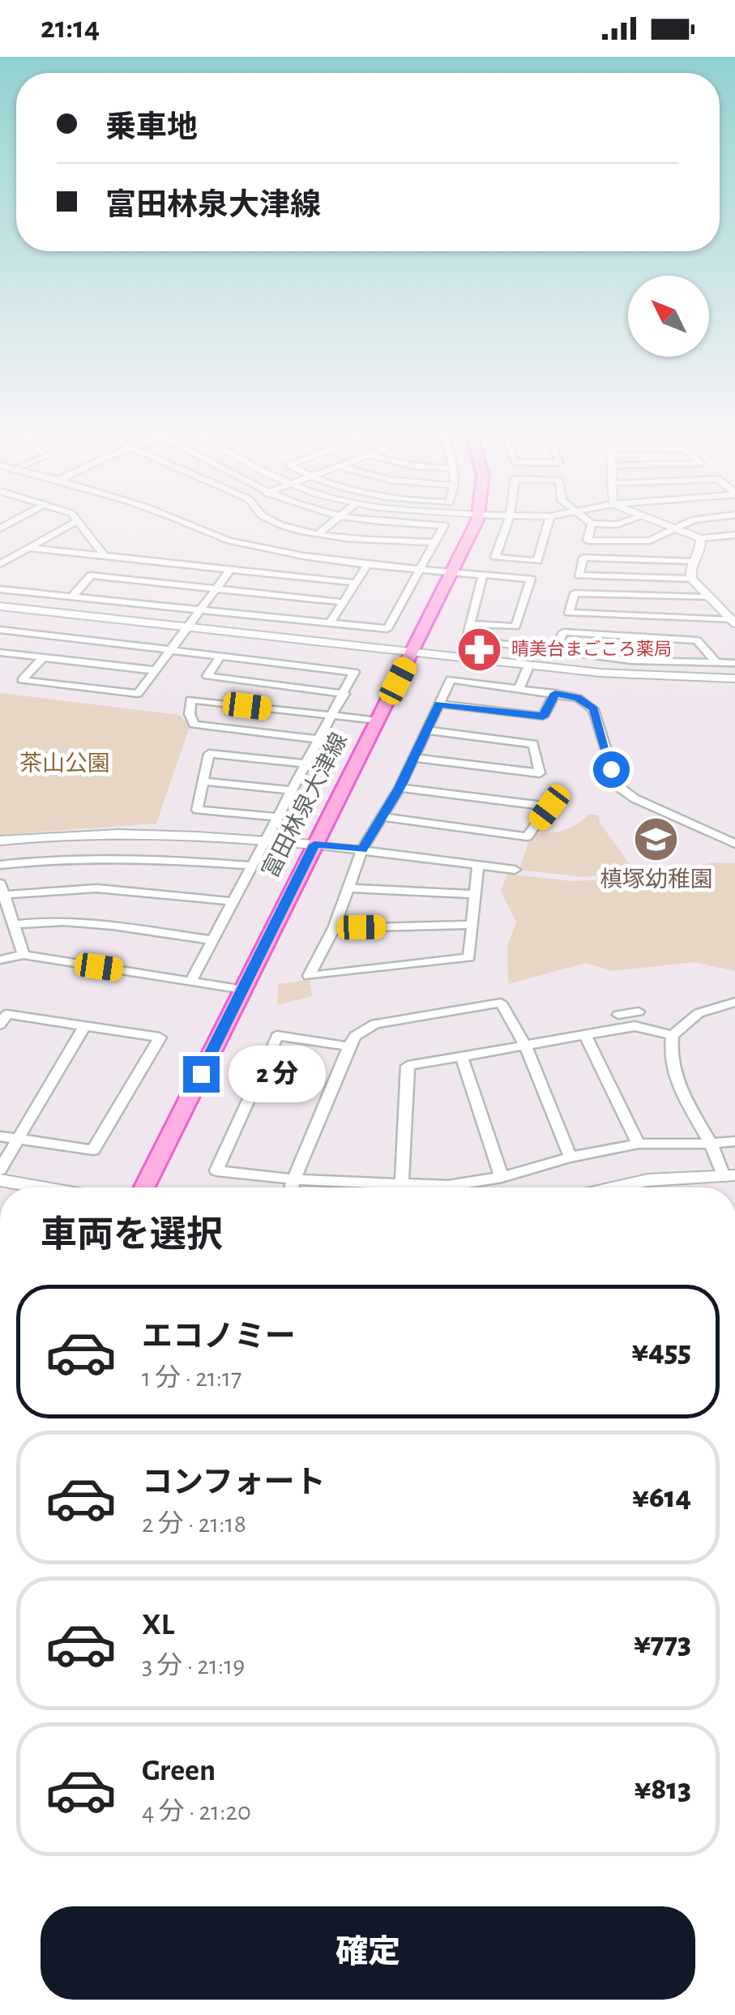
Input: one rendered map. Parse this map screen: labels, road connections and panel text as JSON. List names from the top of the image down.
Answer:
{
  "streets": {
    "main road": ["富田林泉大津線"]
  },
  "parks": ["茶山公園"],
  "places": {
    "pharmacy": ["晴美台まごころ薬局"],
    "school or university": ["槙塚幼稚園"]
  },
  "north": "top left",
  "page": {
    "status": "21:14",
    "banner": ["乗車地", "富田林泉大津線"],
    "bubble": "2 分",
    "heading": "車両を選択",
    "list": [
      {
        "name": "エコノミー",
        "note": "1 分 · 21:17",
        "value": "¥455"
      },
      {
        "name": "コンフォート",
        "note": "2 分 · 21:18",
        "value": "¥614"
      },
      {
        "name": "XL",
        "note": "3 分 · 21:19",
        "value": "¥773"
      },
      {
        "name": "Green",
        "note": "4 分 · 21:20",
        "value": "¥813"
      }
    ],
    "buttons": "確定"
  }
}
